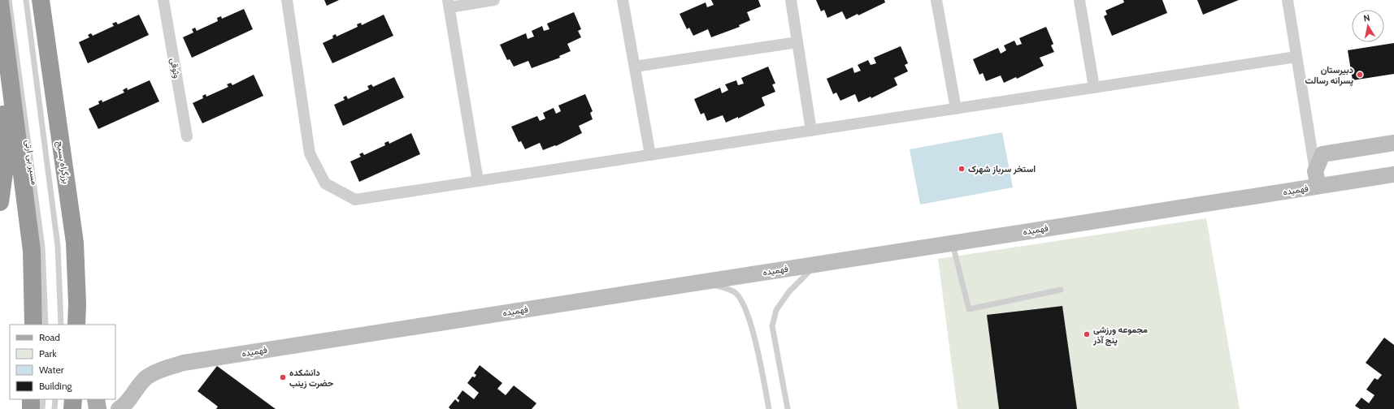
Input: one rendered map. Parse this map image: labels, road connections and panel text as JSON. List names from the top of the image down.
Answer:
{
  "streets": {
    "highway": ["بزرگراه بسیج"],
    "main road": ["فهمیده"],
    "street": ["وثوقی"],
    "lane": ["مسیر بی ارتی"]
  },
  "places": [
    "دبیرستان پسرانه رسالت",
    "استخر سرباز شهرک",
    "مجموعه ورزشی پنج آذر",
    "دانشکده حضرت زینب"
  ],
  "legend": [
    "Road",
    "Park",
    "Water",
    "Building"
  ],
  "north": "top"
}
